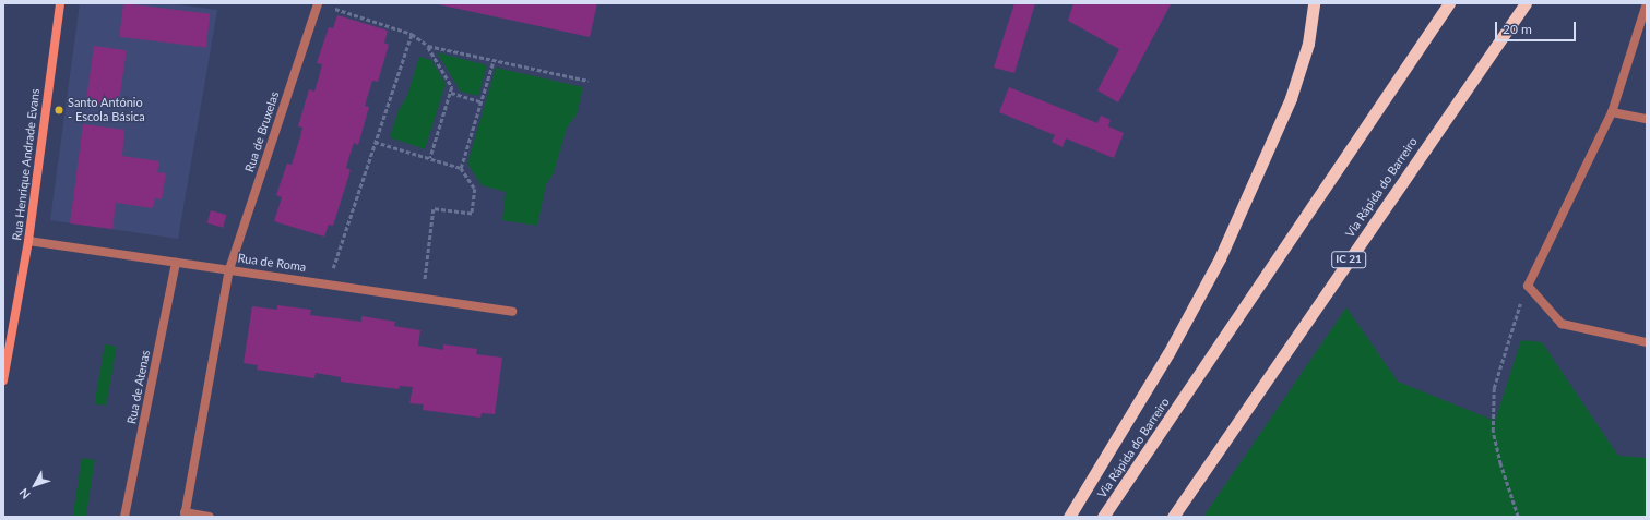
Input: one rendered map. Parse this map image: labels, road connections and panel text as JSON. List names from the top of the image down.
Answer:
{
  "streets": {
    "highway": ["Via Rápida do Barreiro", "IC 21"],
    "main road": ["Rua Henrique Andrade Evans"],
    "street": ["Rua de Bruxelas", "Rua de Roma", "Rua de Atenas"]
  },
  "crossings": [
    ["Rua de Bruxelas", "Rua de Roma"],
    ["Rua Henrique Andrade Evans", "Rua de Roma"],
    ["Rua de Roma", "Rua de Atenas"]
  ],
  "places": ["Santo António - Escola Básica"],
  "scale_bar": "20 m",
  "north": "bottom left"
}
